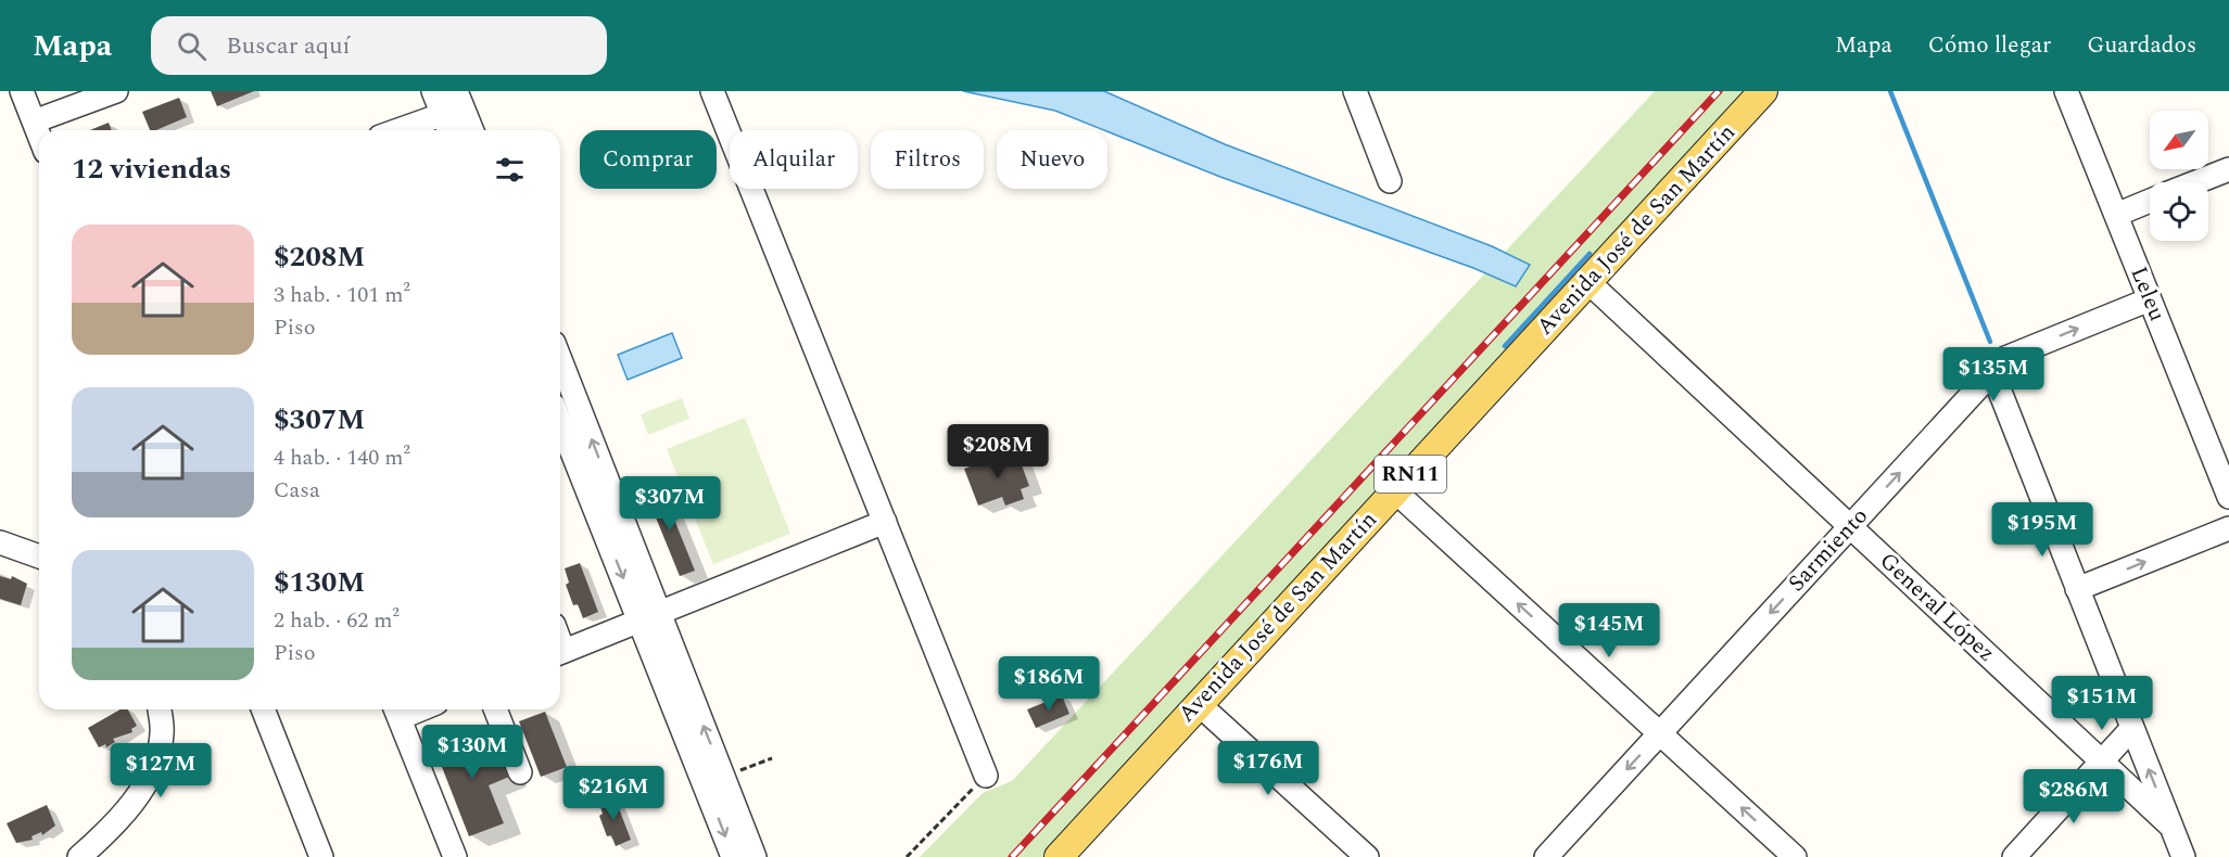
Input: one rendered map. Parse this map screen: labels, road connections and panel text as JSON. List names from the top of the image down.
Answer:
{
  "streets": {
    "main road": ["Avenida José de San Martín", "RN11"],
    "street": ["Leleu", "Sarmiento", "General López"]
  },
  "crossings": [
    ["Avenida José de San Martín", "General López"],
    ["Leleu", "Sarmiento"],
    ["Sarmiento", "General López"]
  ],
  "north": "bottom left",
  "page": {
    "header": "Mapa",
    "search": "Buscar aquí",
    "nav": ["Mapa", "Cómo llegar", "Guardados"],
    "chip": [
      "Comprar",
      "Alquilar",
      "Filtros",
      "Nuevo"
    ],
    "heading": "12 viviendas",
    "list": [
      {
        "name": "$208M",
        "note": "3 hab. · 101 m² · Piso"
      },
      {
        "name": "$307M",
        "note": "4 hab. · 140 m² · Casa"
      },
      {
        "name": "$130M",
        "note": "2 hab. · 62 m² · Piso"
      }
    ],
    "price": [
      "$135M",
      "$208M",
      "$307M",
      "$195M",
      "$145M",
      "$186M",
      "$151M",
      "$130M",
      "$176M",
      "$127M",
      "$216M",
      "$286M"
    ]
  }
}
